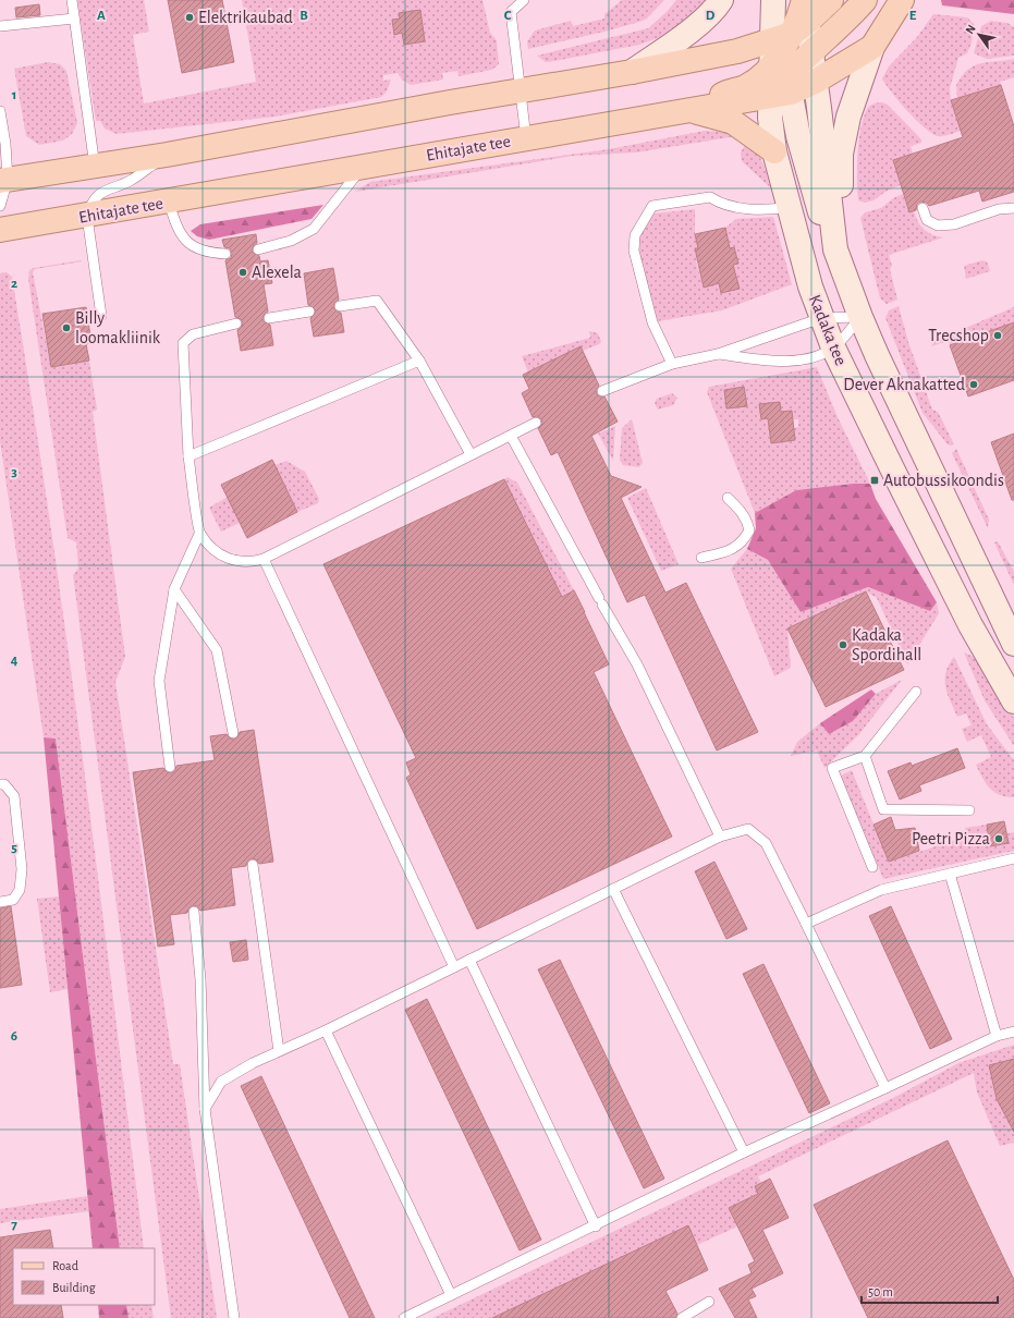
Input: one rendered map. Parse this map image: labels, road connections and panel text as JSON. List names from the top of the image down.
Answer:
{
  "streets": {
    "main road": ["Ehitajate tee", "Kadaka tee"]
  },
  "crossings": [
    ["Ehitajate tee", "Kadaka tee"]
  ],
  "places": {
    "other": [
      "Elektrikaubad",
      "Alexela",
      "Billy loomakliinik",
      "Trecshop",
      "Dever Aknakatted",
      "Kadaka Spordihall",
      "Peetri Pizza"
    ],
    "transit": ["Autobussikoondis"]
  },
  "legend": ["Road", "Building"],
  "scale_bar": "50 m",
  "north": "top left",
  "grid": {
    "columns": [
      "A",
      "B",
      "C",
      "D",
      "E"
    ],
    "rows": [
      "1",
      "2",
      "3",
      "4",
      "5",
      "6",
      "7"
    ]
  }
}
